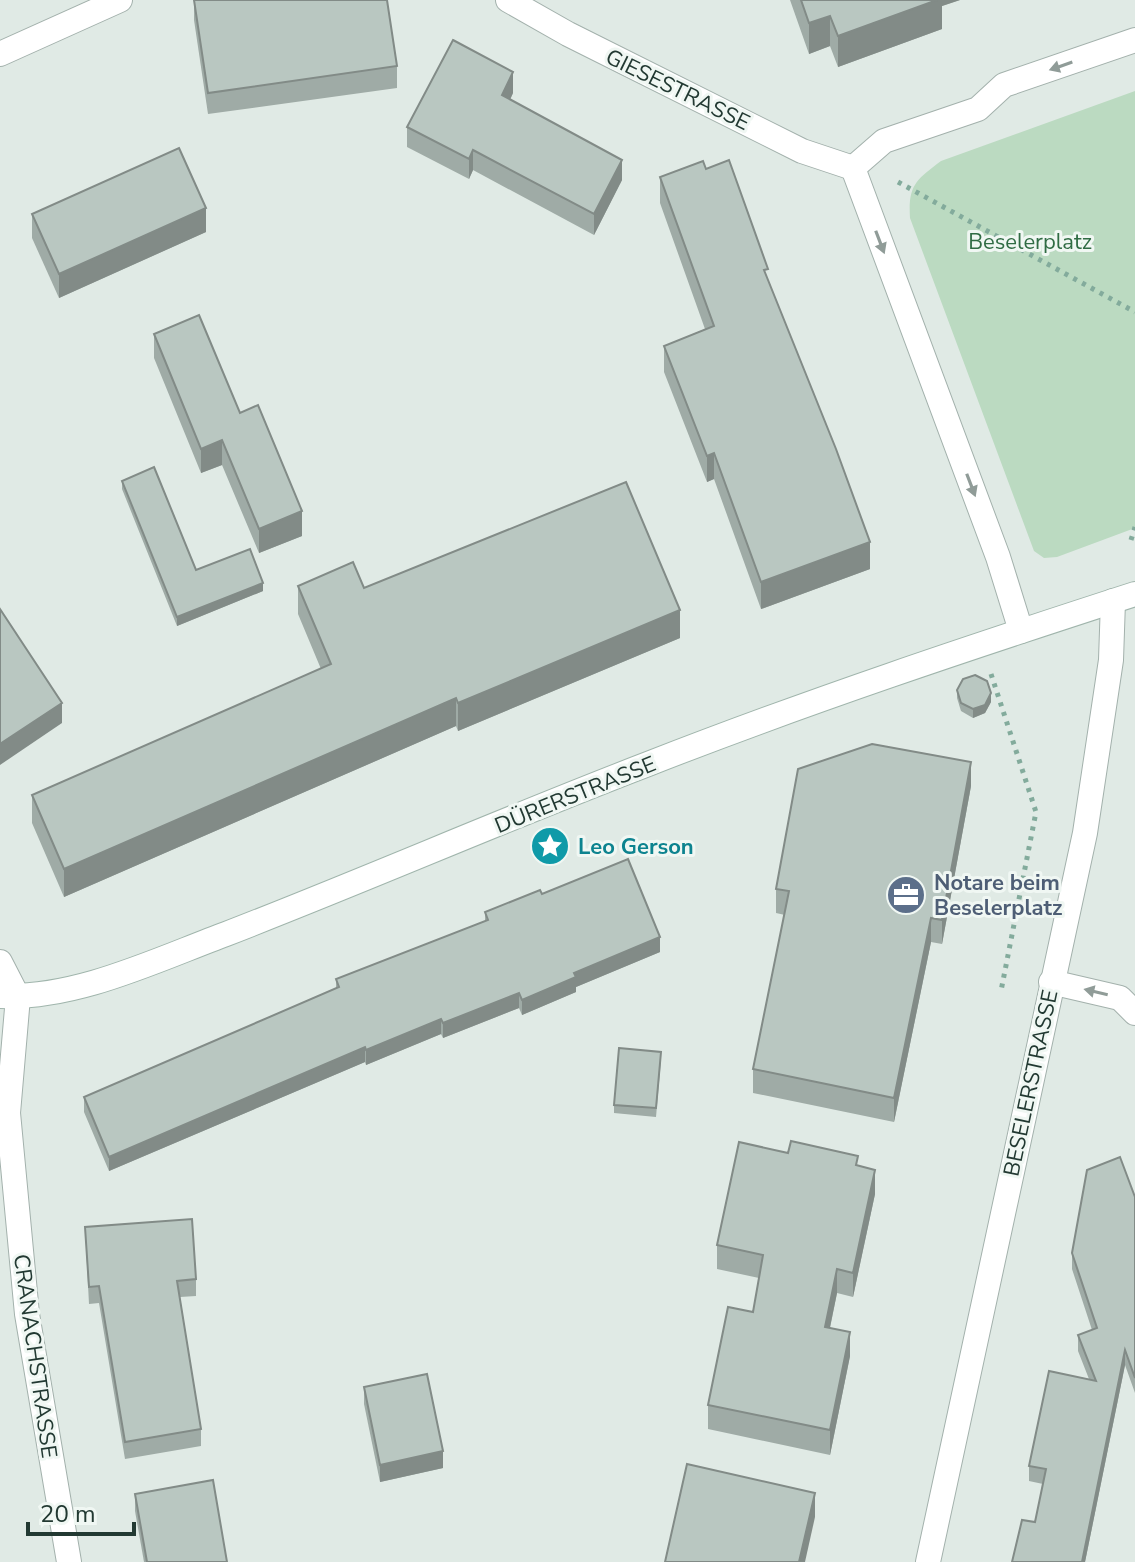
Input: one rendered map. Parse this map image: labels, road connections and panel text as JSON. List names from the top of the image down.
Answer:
{
  "streets": {
    "street": [
      "GIESESTRASSE",
      "DÜRERSTRASSE",
      "BESELERSTRASSE",
      "CRANACHSTRASSE"
    ]
  },
  "crossings": [
    ["DÜRERSTRASSE", "BESELERSTRASSE"],
    ["DÜRERSTRASSE", "CRANACHSTRASSE"]
  ],
  "parks": ["Beselerplatz"],
  "places": {
    "place": ["Leo Gerson"],
    "office": ["Notare beim Beselerplatz"]
  },
  "scale_bar": "20 m"
}
